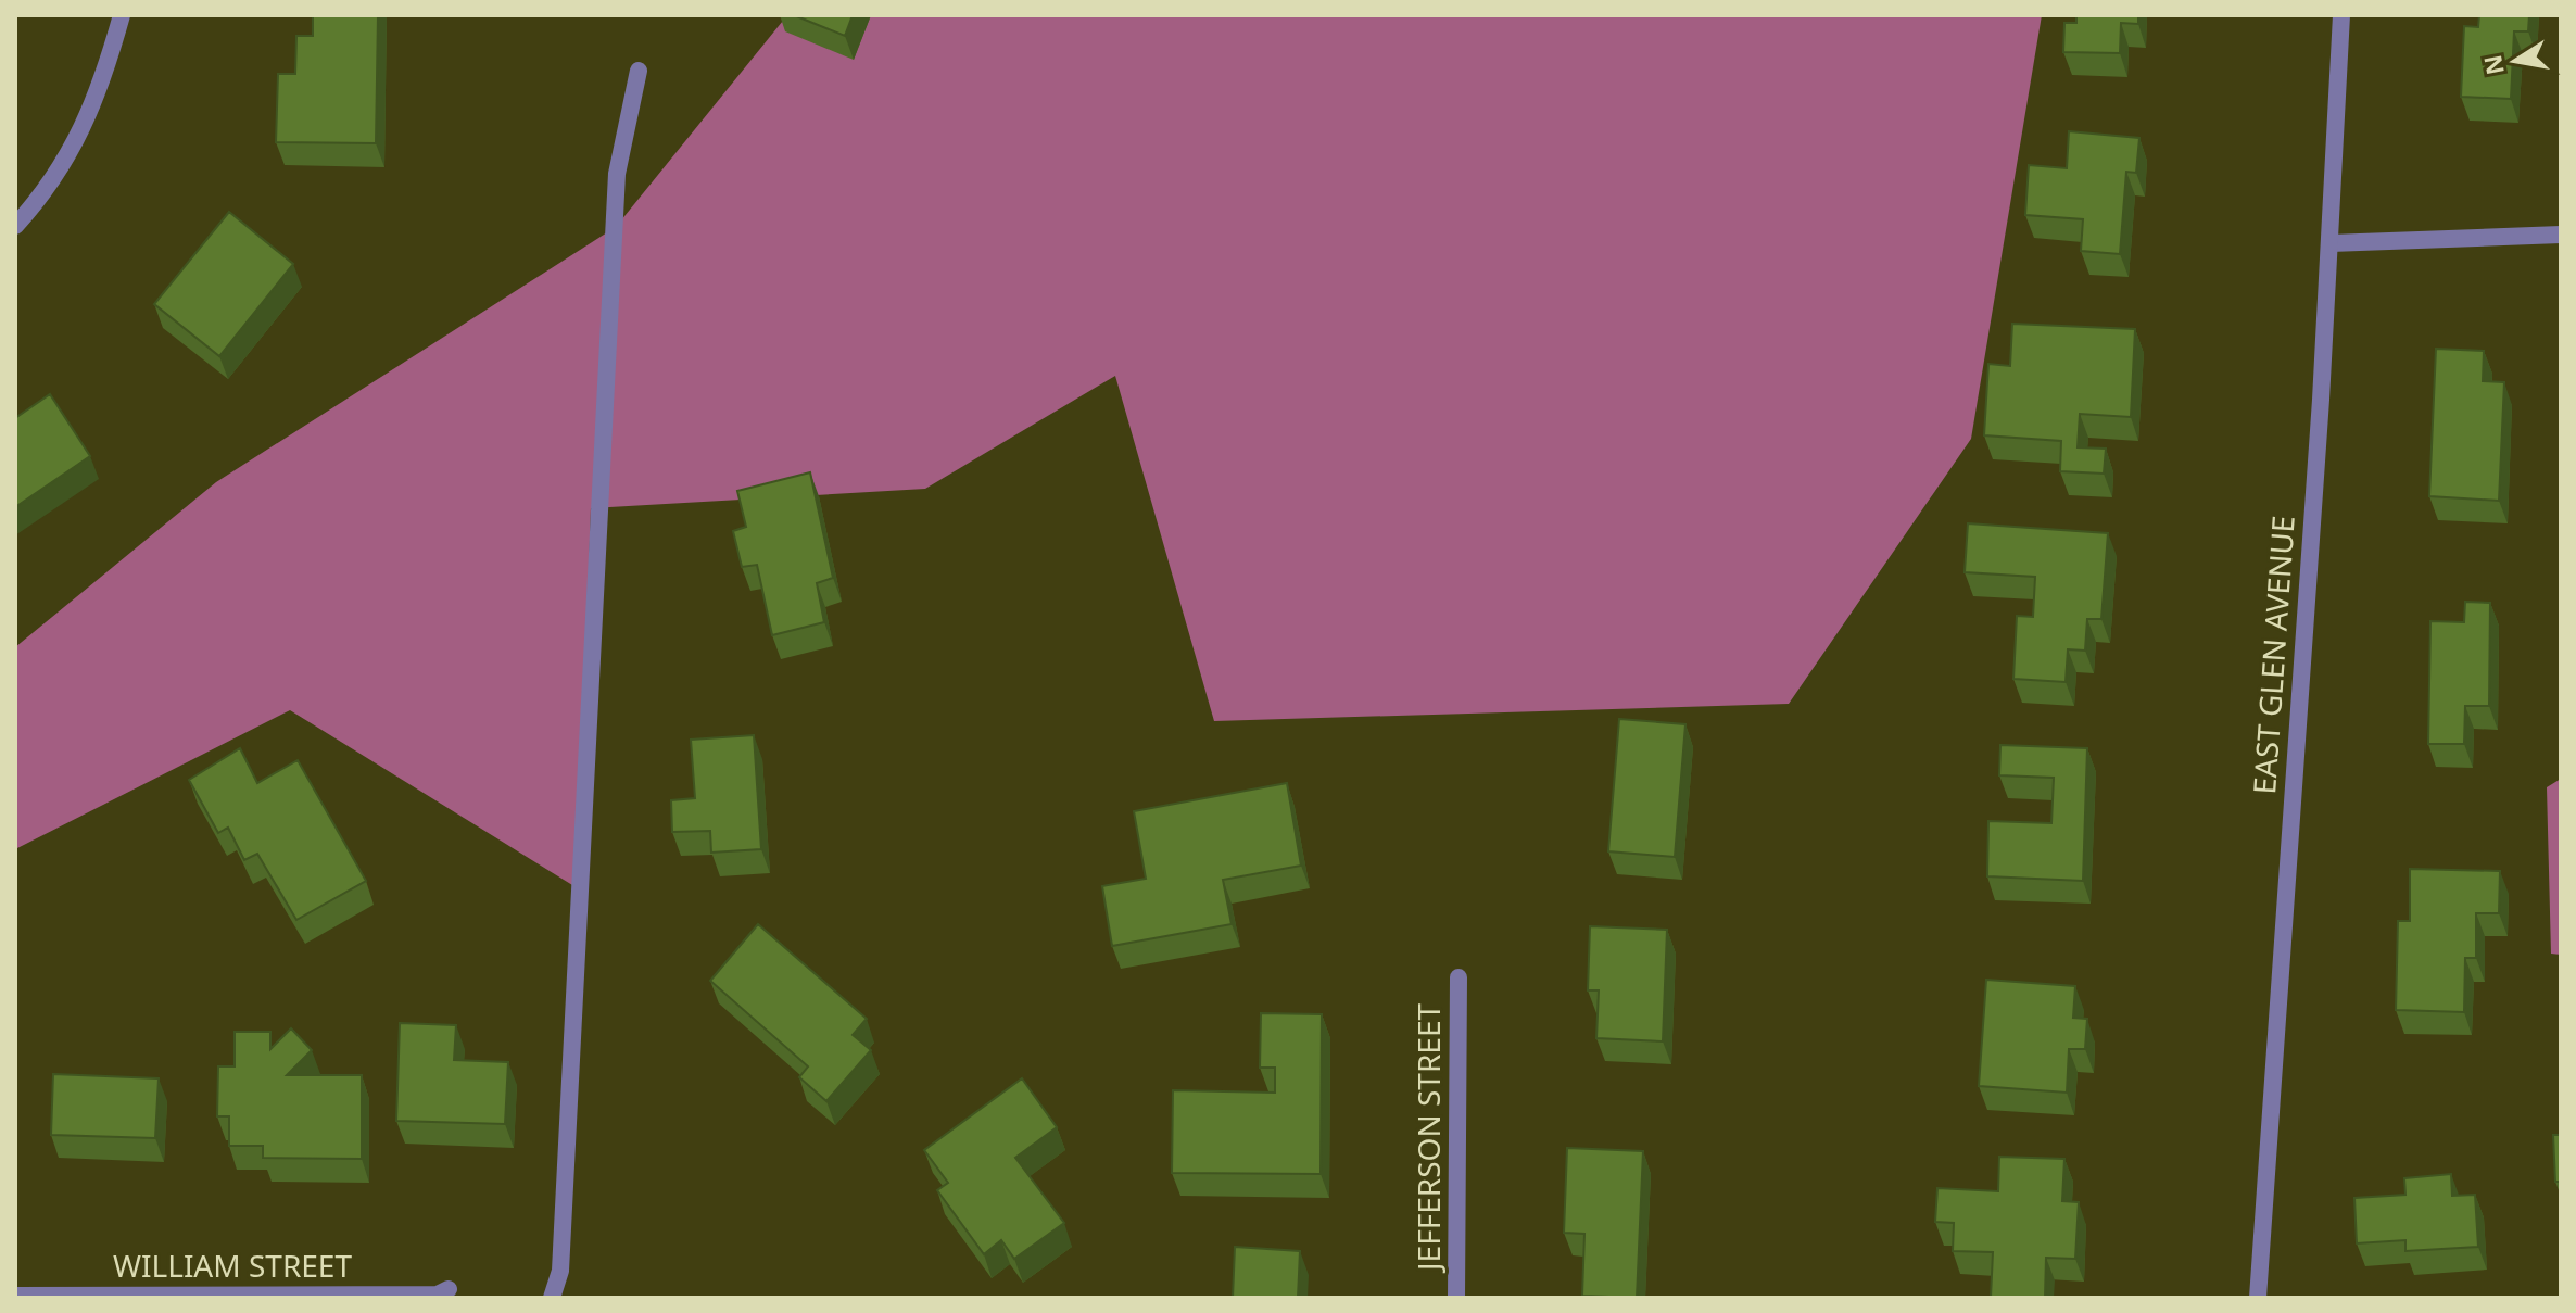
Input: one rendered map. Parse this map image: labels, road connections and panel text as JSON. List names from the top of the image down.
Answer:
{
  "streets": {
    "street": ["EAST GLEN AVENUE", "JEFFERSON STREET", "WILLIAM STREET"]
  },
  "north": "left"
}
